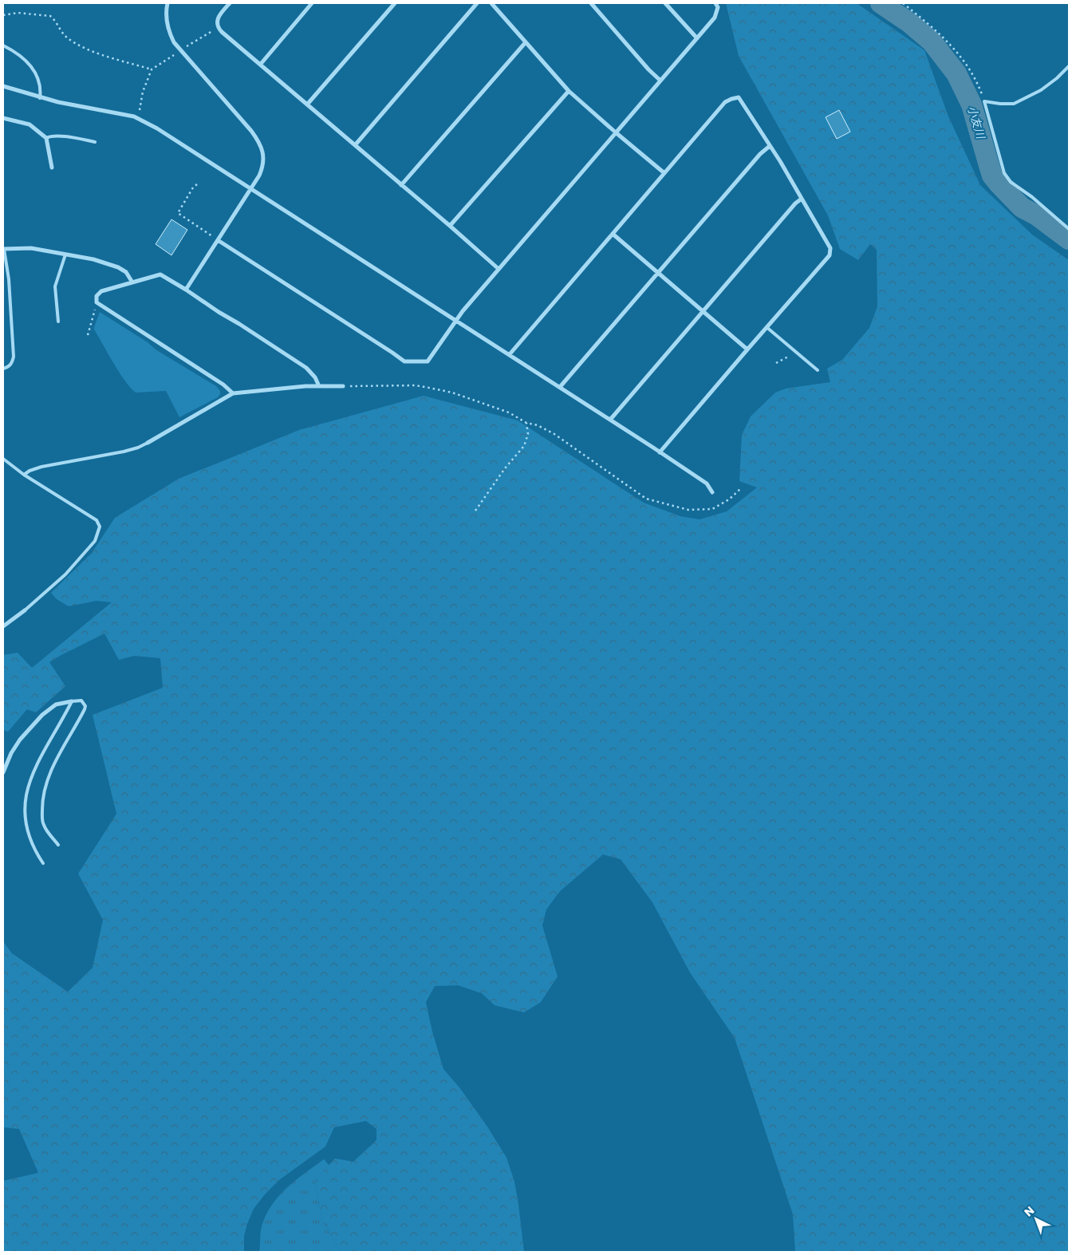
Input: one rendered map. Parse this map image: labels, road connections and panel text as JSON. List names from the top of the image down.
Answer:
{
  "water": ["小友川"],
  "north": "top left"
}
